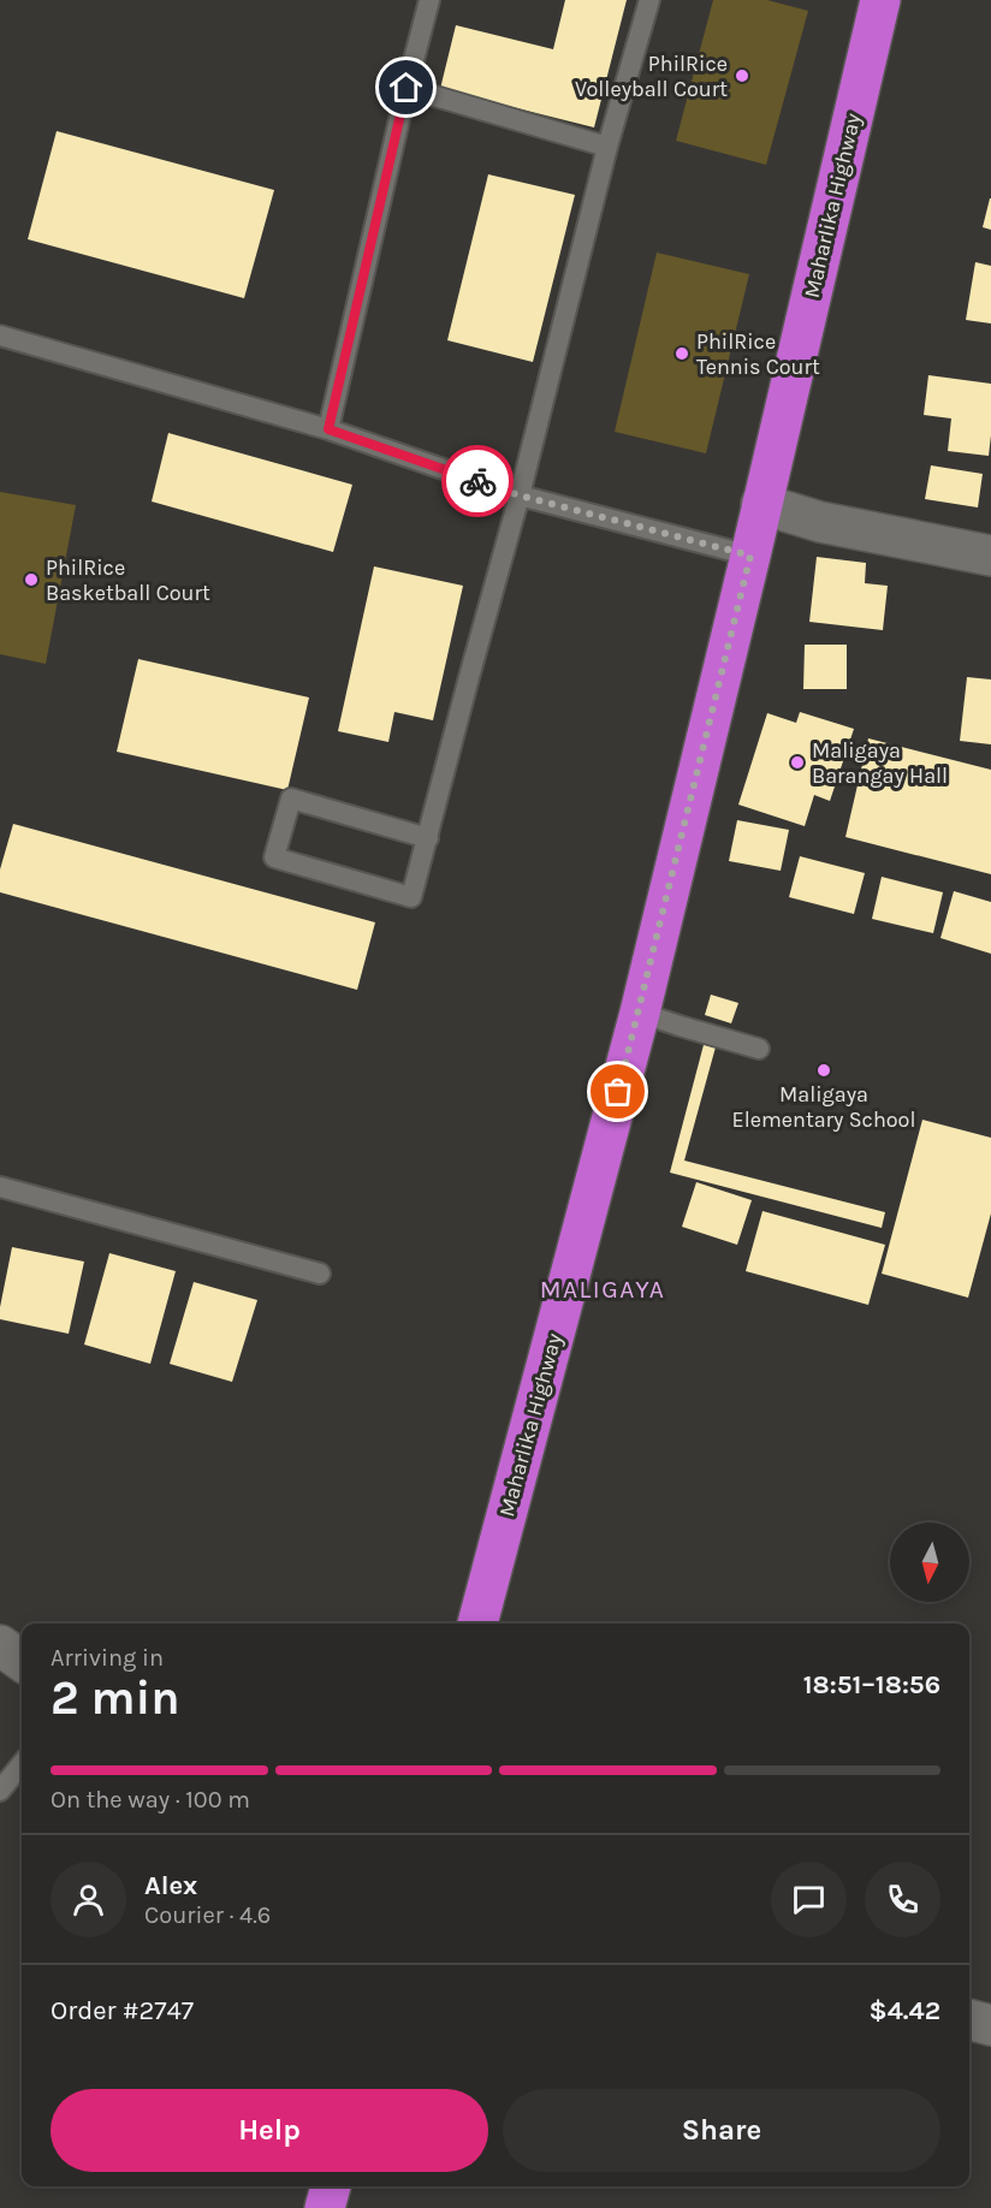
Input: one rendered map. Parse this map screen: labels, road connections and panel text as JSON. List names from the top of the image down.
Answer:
{
  "streets": {
    "highway": ["Maharlika Highway"]
  },
  "districts": ["MALIGAYA"],
  "places": [
    "PhilRice Volleyball Court",
    "PhilRice Tennis Court",
    "PhilRice Basketball Court",
    "Maligaya Barangay Hall",
    "Maligaya Elementary School"
  ],
  "north": "bottom",
  "page": {
    "heading": ["2 min", "Arriving in", "18:51–18:56"],
    "panel": [
      "Alex",
      "Courier · 4.6",
      "Order #2747",
      "$4.42"
    ],
    "bar": "On the way · 100 m",
    "buttons": ["Help", "Share"]
  }
}
